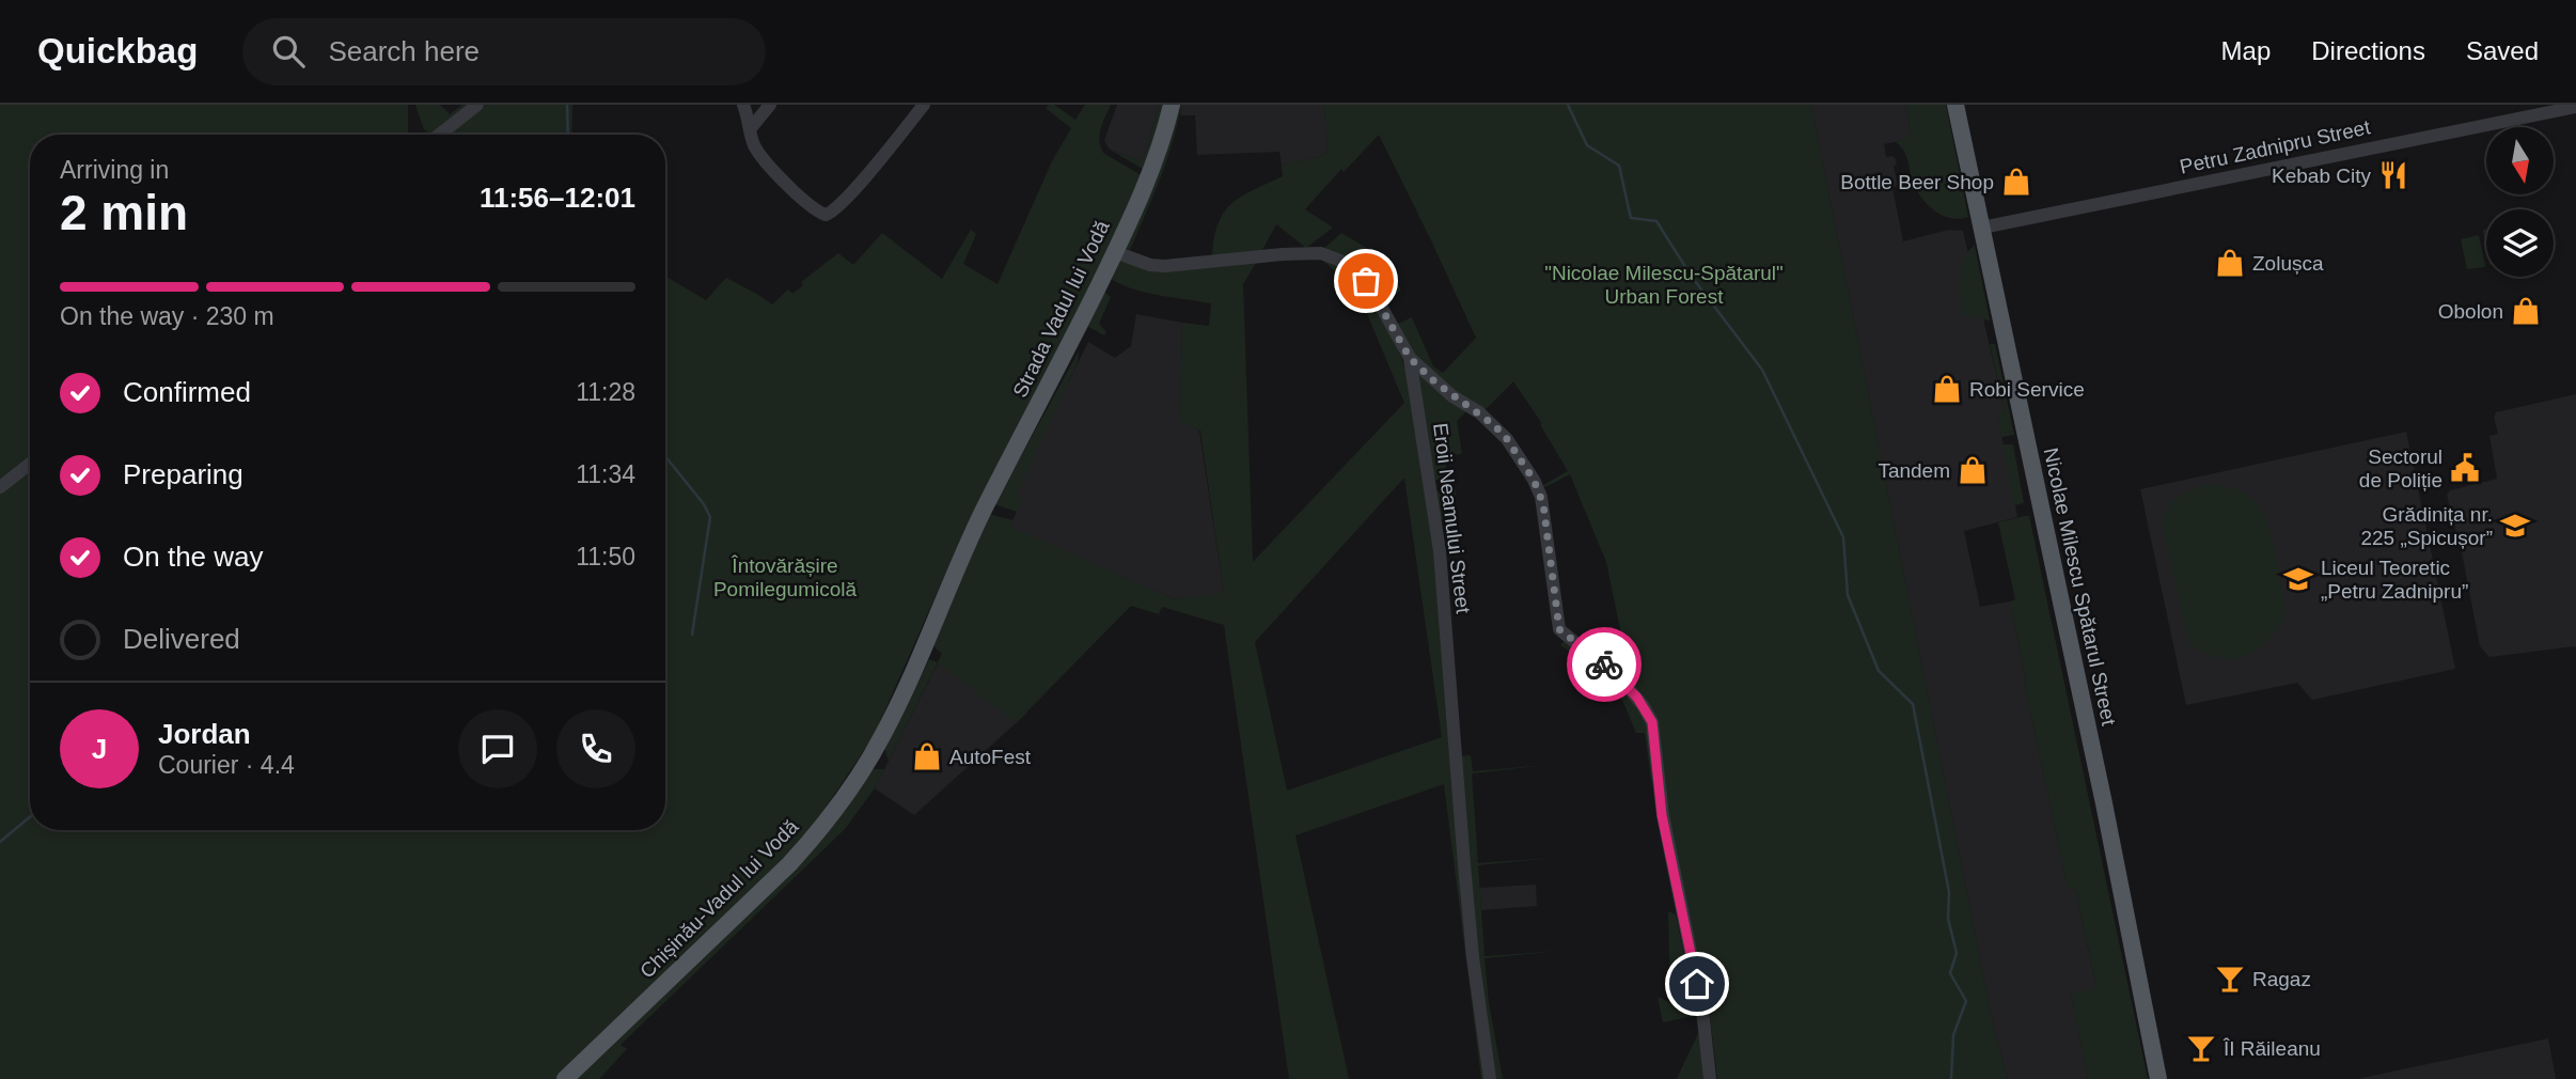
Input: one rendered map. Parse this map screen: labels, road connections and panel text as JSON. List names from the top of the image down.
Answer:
{
  "streets": {
    "main road": ["Strada Vadul lui Vodă", "Nicolae Milescu Spătarul Street", "Chișinău-Vadul lui Vodă"],
    "street": ["Petru Zadnipru Street", "Eroii Neamului Street"]
  },
  "crossings": [
    ["Petru Zadnipru Street", "Nicolae Milescu Spătarul Street"],
    ["Strada Vadul lui Vodă", "Eroii Neamului Street"],
    ["Strada Vadul lui Vodă", "Chișinău-Vadul lui Vodă"]
  ],
  "parks": ["\"Nicolae Milescu-Spătarul\" Urban Forest", "Întovărășire Pomilegumicolă"],
  "places": {
    "restaurant": ["Kebab City"],
    "shop": [
      "Bottle Beer Shop",
      "Zolușca",
      "Obolon",
      "Robi Service",
      "Tandem",
      "AutoFest"
    ],
    "public building": ["Sectorul de Poliție"],
    "school or university": ["Grădinița nr. 225 „Spicușor”", "Liceul Teoretic „Petru Zadnipru”"],
    "bar": ["Ragaz", "ÎI Răileanu"]
  },
  "north": "bottom",
  "page": {
    "header": "Quickbag",
    "search": "Search here",
    "nav": ["Map", "Directions", "Saved"],
    "heading": ["2 min", "Arriving in", "11:56–12:01"],
    "panel": ["Jordan", "Courier · 4.4"],
    "bar": "On the way · 230 m",
    "list": [
      ["Confirmed", "11:28"],
      ["Preparing", "11:34"],
      ["On the way", "11:50"],
      "Delivered"
    ],
    "round": "J"
  }
}
